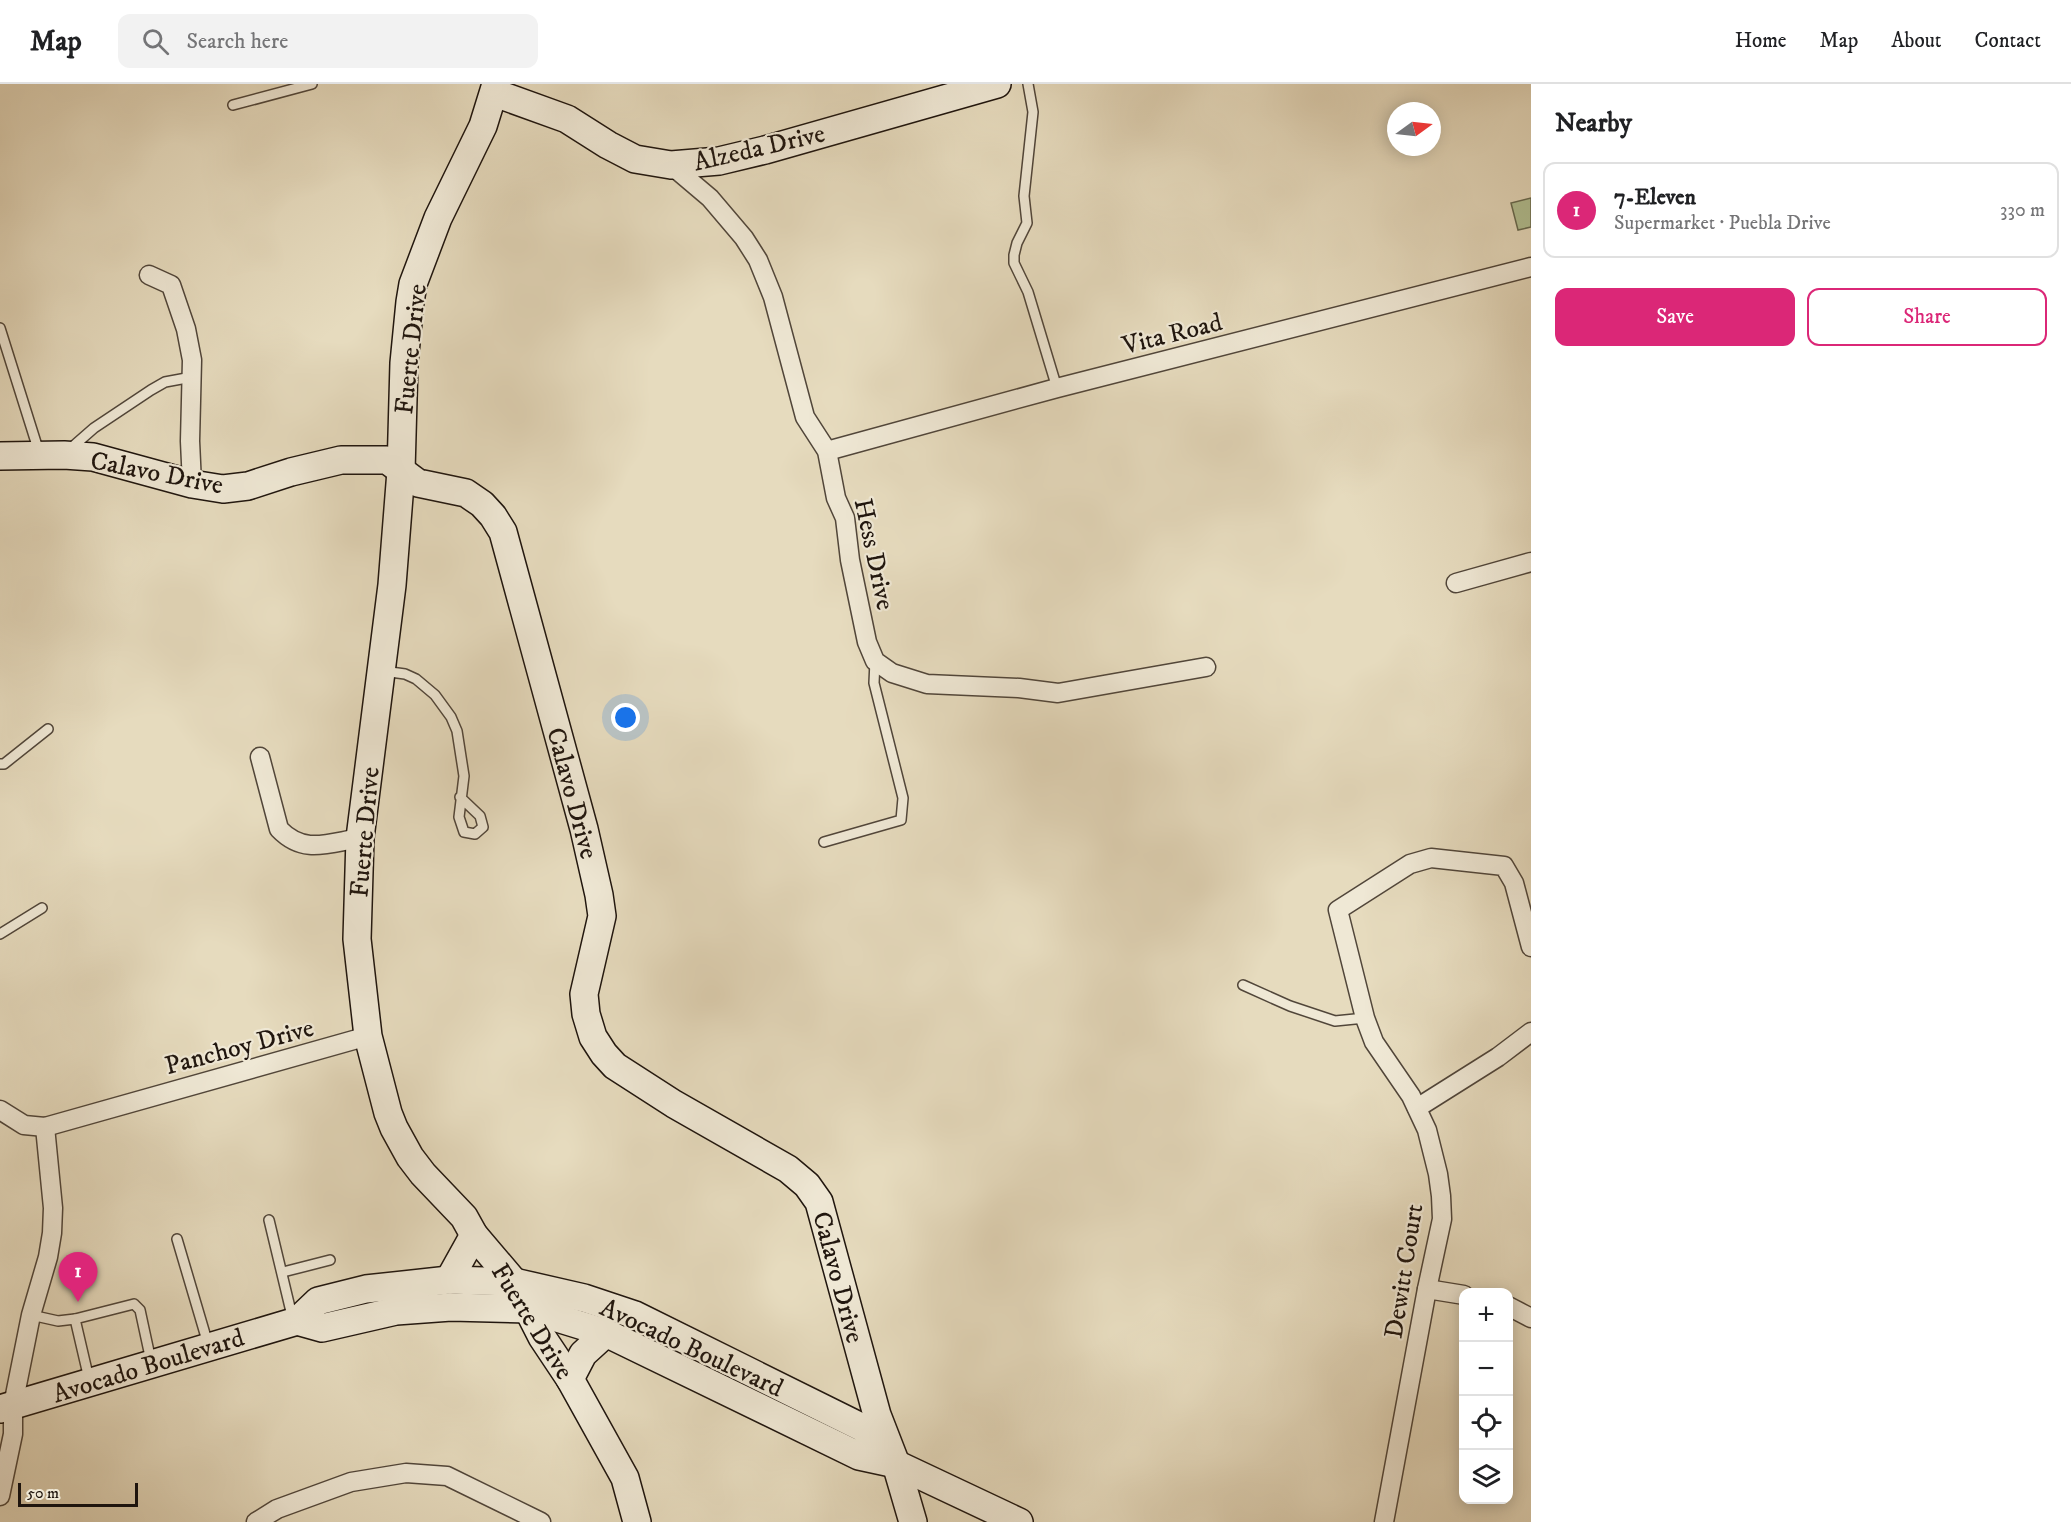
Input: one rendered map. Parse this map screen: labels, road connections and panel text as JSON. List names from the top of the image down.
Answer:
{
  "streets": {
    "main road": [
      "Alzeda Drive",
      "Fuerte Drive",
      "Calavo Drive",
      "Avocado Boulevard"
    ],
    "street": [
      "Vita Road",
      "Hess Drive",
      "Panchoy Drive",
      "Dewitt Court"
    ]
  },
  "crossings": [
    ["Alzeda Drive", "Fuerte Drive"],
    ["Alzeda Drive", "Hess Drive"],
    ["Vita Road", "Hess Drive"],
    ["Fuerte Drive", "Calavo Drive"],
    ["Fuerte Drive", "Panchoy Drive"],
    ["Fuerte Drive", "Avocado Boulevard"],
    ["Calavo Drive", "Avocado Boulevard"]
  ],
  "scale_bar": "50 m",
  "north": "right",
  "page": {
    "header": "Map",
    "search": "Search here",
    "nav": [
      "Home",
      "Map",
      "About",
      "Contact"
    ],
    "heading": "Nearby",
    "list": [
      {
        "mark": "1",
        "name": "7-Eleven",
        "note": "Supermarket · Puebla Drive",
        "value": "330 m"
      }
    ],
    "buttons": ["Save", "Share"],
    "pins": "1",
    "map_buttons": ["+", "−"],
    "scale": "50 m"
  }
}
